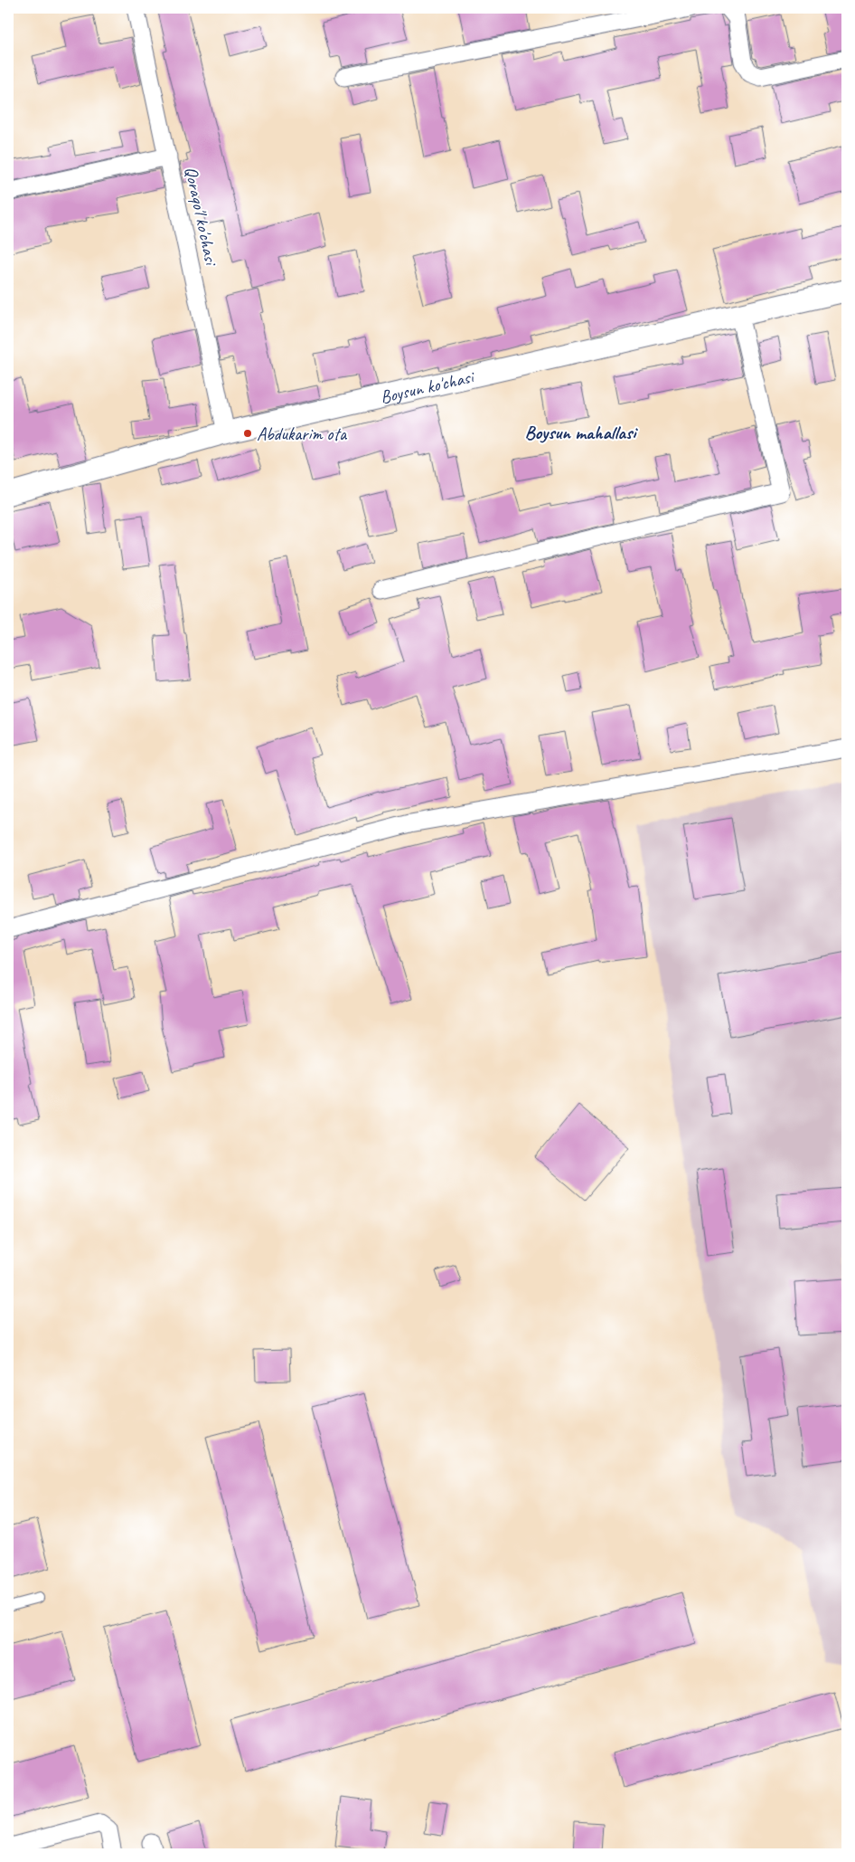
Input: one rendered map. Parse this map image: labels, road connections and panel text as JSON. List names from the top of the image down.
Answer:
{
  "streets": {
    "street": ["Qoraqo'l ko'chasi", "Boysun ko'chasi"]
  },
  "crossings": [
    ["Qoraqo'l ko'chasi", "Boysun ko'chasi"]
  ],
  "districts": ["Boysun mahallasi"],
  "places": ["Abdukarim ota"]
}
